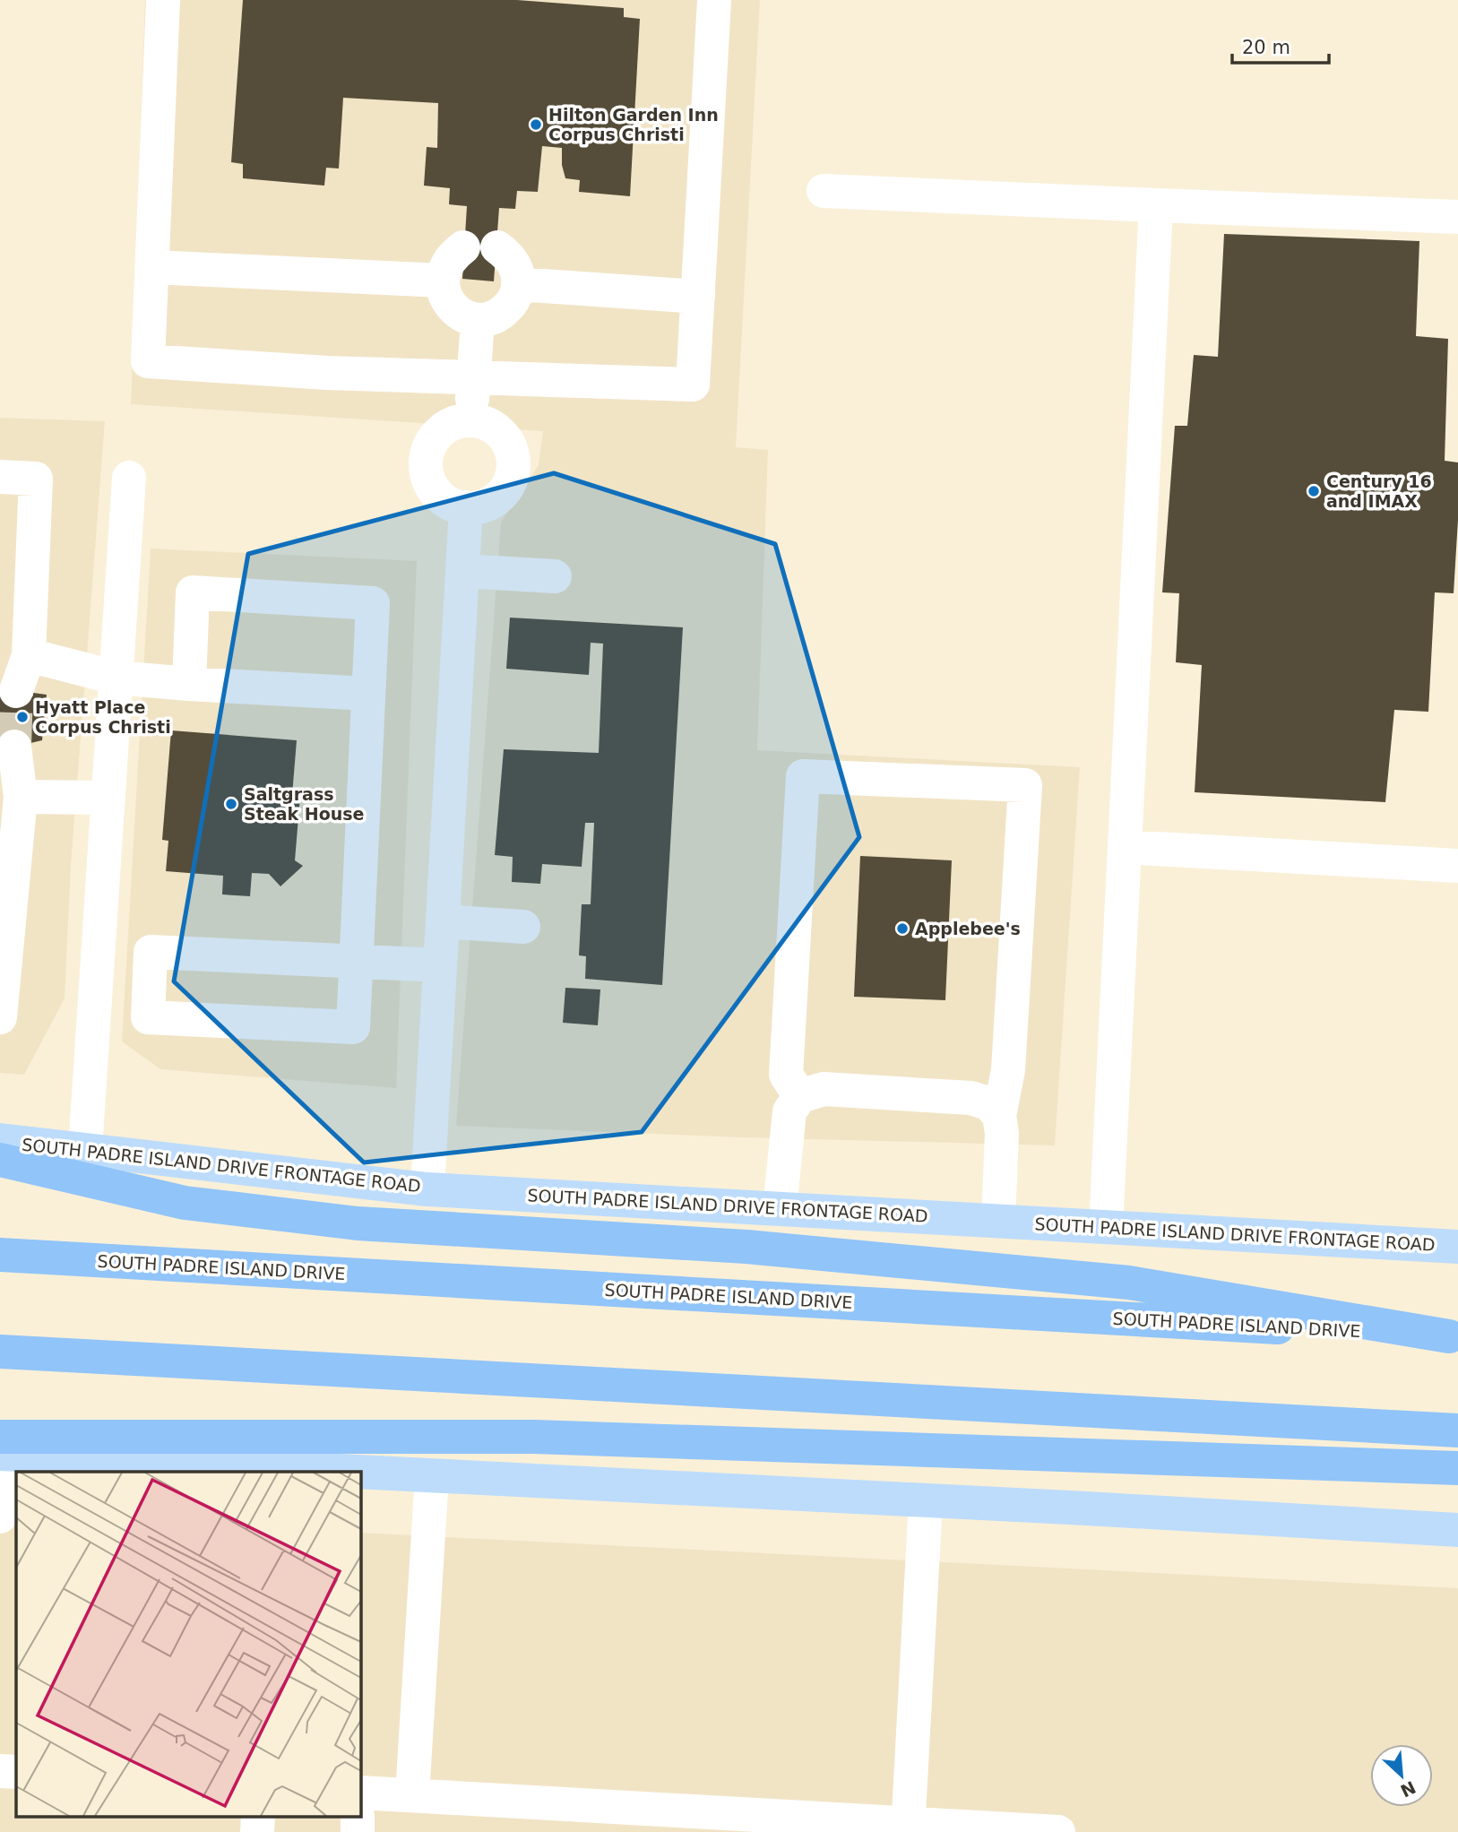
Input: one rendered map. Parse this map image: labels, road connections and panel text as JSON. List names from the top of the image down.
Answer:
{
  "streets": {
    "highway": ["SOUTH PADRE ISLAND DRIVE"],
    "main road": ["SOUTH PADRE ISLAND DRIVE FRONTAGE ROAD"]
  },
  "places": [
    "Hilton Garden Inn Corpus Christi",
    "Century 16 and IMAX",
    "Hyatt Place Corpus Christi",
    "Saltgrass Steak House",
    "Applebee's"
  ],
  "scale_bar": "20 m",
  "north": "bottom right"
}
